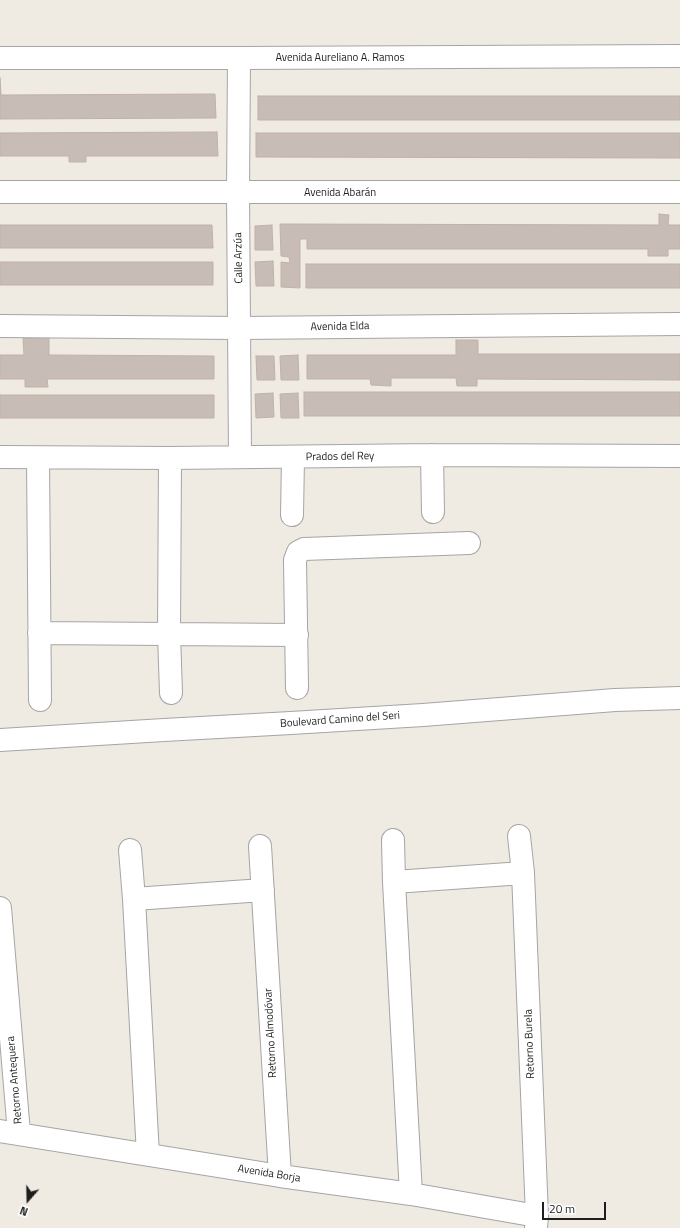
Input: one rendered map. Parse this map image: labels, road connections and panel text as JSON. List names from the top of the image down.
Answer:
{
  "streets": {
    "street": [
      "Avenida Aureliano A. Ramos",
      "Avenida Abarán",
      "Calle Arzúa",
      "Avenida Elda",
      "Prados del Rey",
      "Boulevard Camino del Seri",
      "Retorno Almodóvar",
      "Retorno Burela",
      "Retorno Antequera",
      "Avenida Borja"
    ]
  },
  "crossings": [
    ["Avenida Aureliano A. Ramos", "Calle Arzúa"],
    ["Avenida Abarán", "Calle Arzúa"],
    ["Calle Arzúa", "Avenida Elda"],
    ["Calle Arzúa", "Prados del Rey"],
    ["Retorno Almodóvar", "Avenida Borja"],
    ["Retorno Burela", "Avenida Borja"],
    ["Retorno Antequera", "Avenida Borja"]
  ],
  "scale_bar": "20 m",
  "north": "bottom"
}
